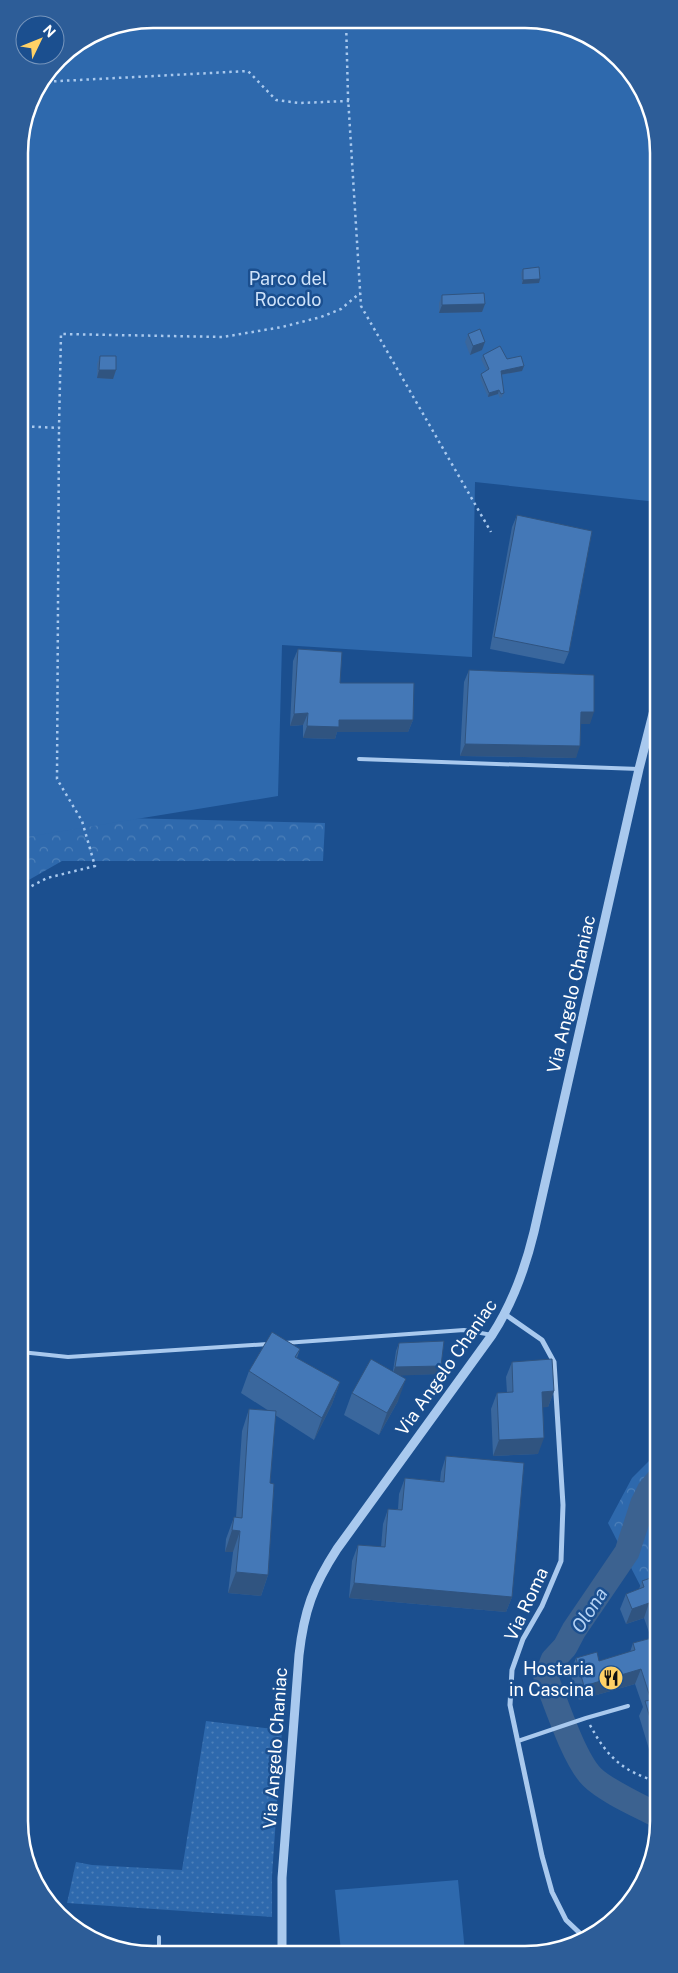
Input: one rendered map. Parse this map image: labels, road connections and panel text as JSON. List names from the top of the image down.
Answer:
{
  "streets": {
    "street": ["Via Angelo Chaniac", "Via Roma"]
  },
  "crossings": [
    ["Via Angelo Chaniac", "Via Roma"]
  ],
  "water": ["Olona"],
  "parks": ["Parco del Roccolo"],
  "places": {
    "restaurant": ["Hostaria in Cascina"]
  },
  "north": "top right"
}
